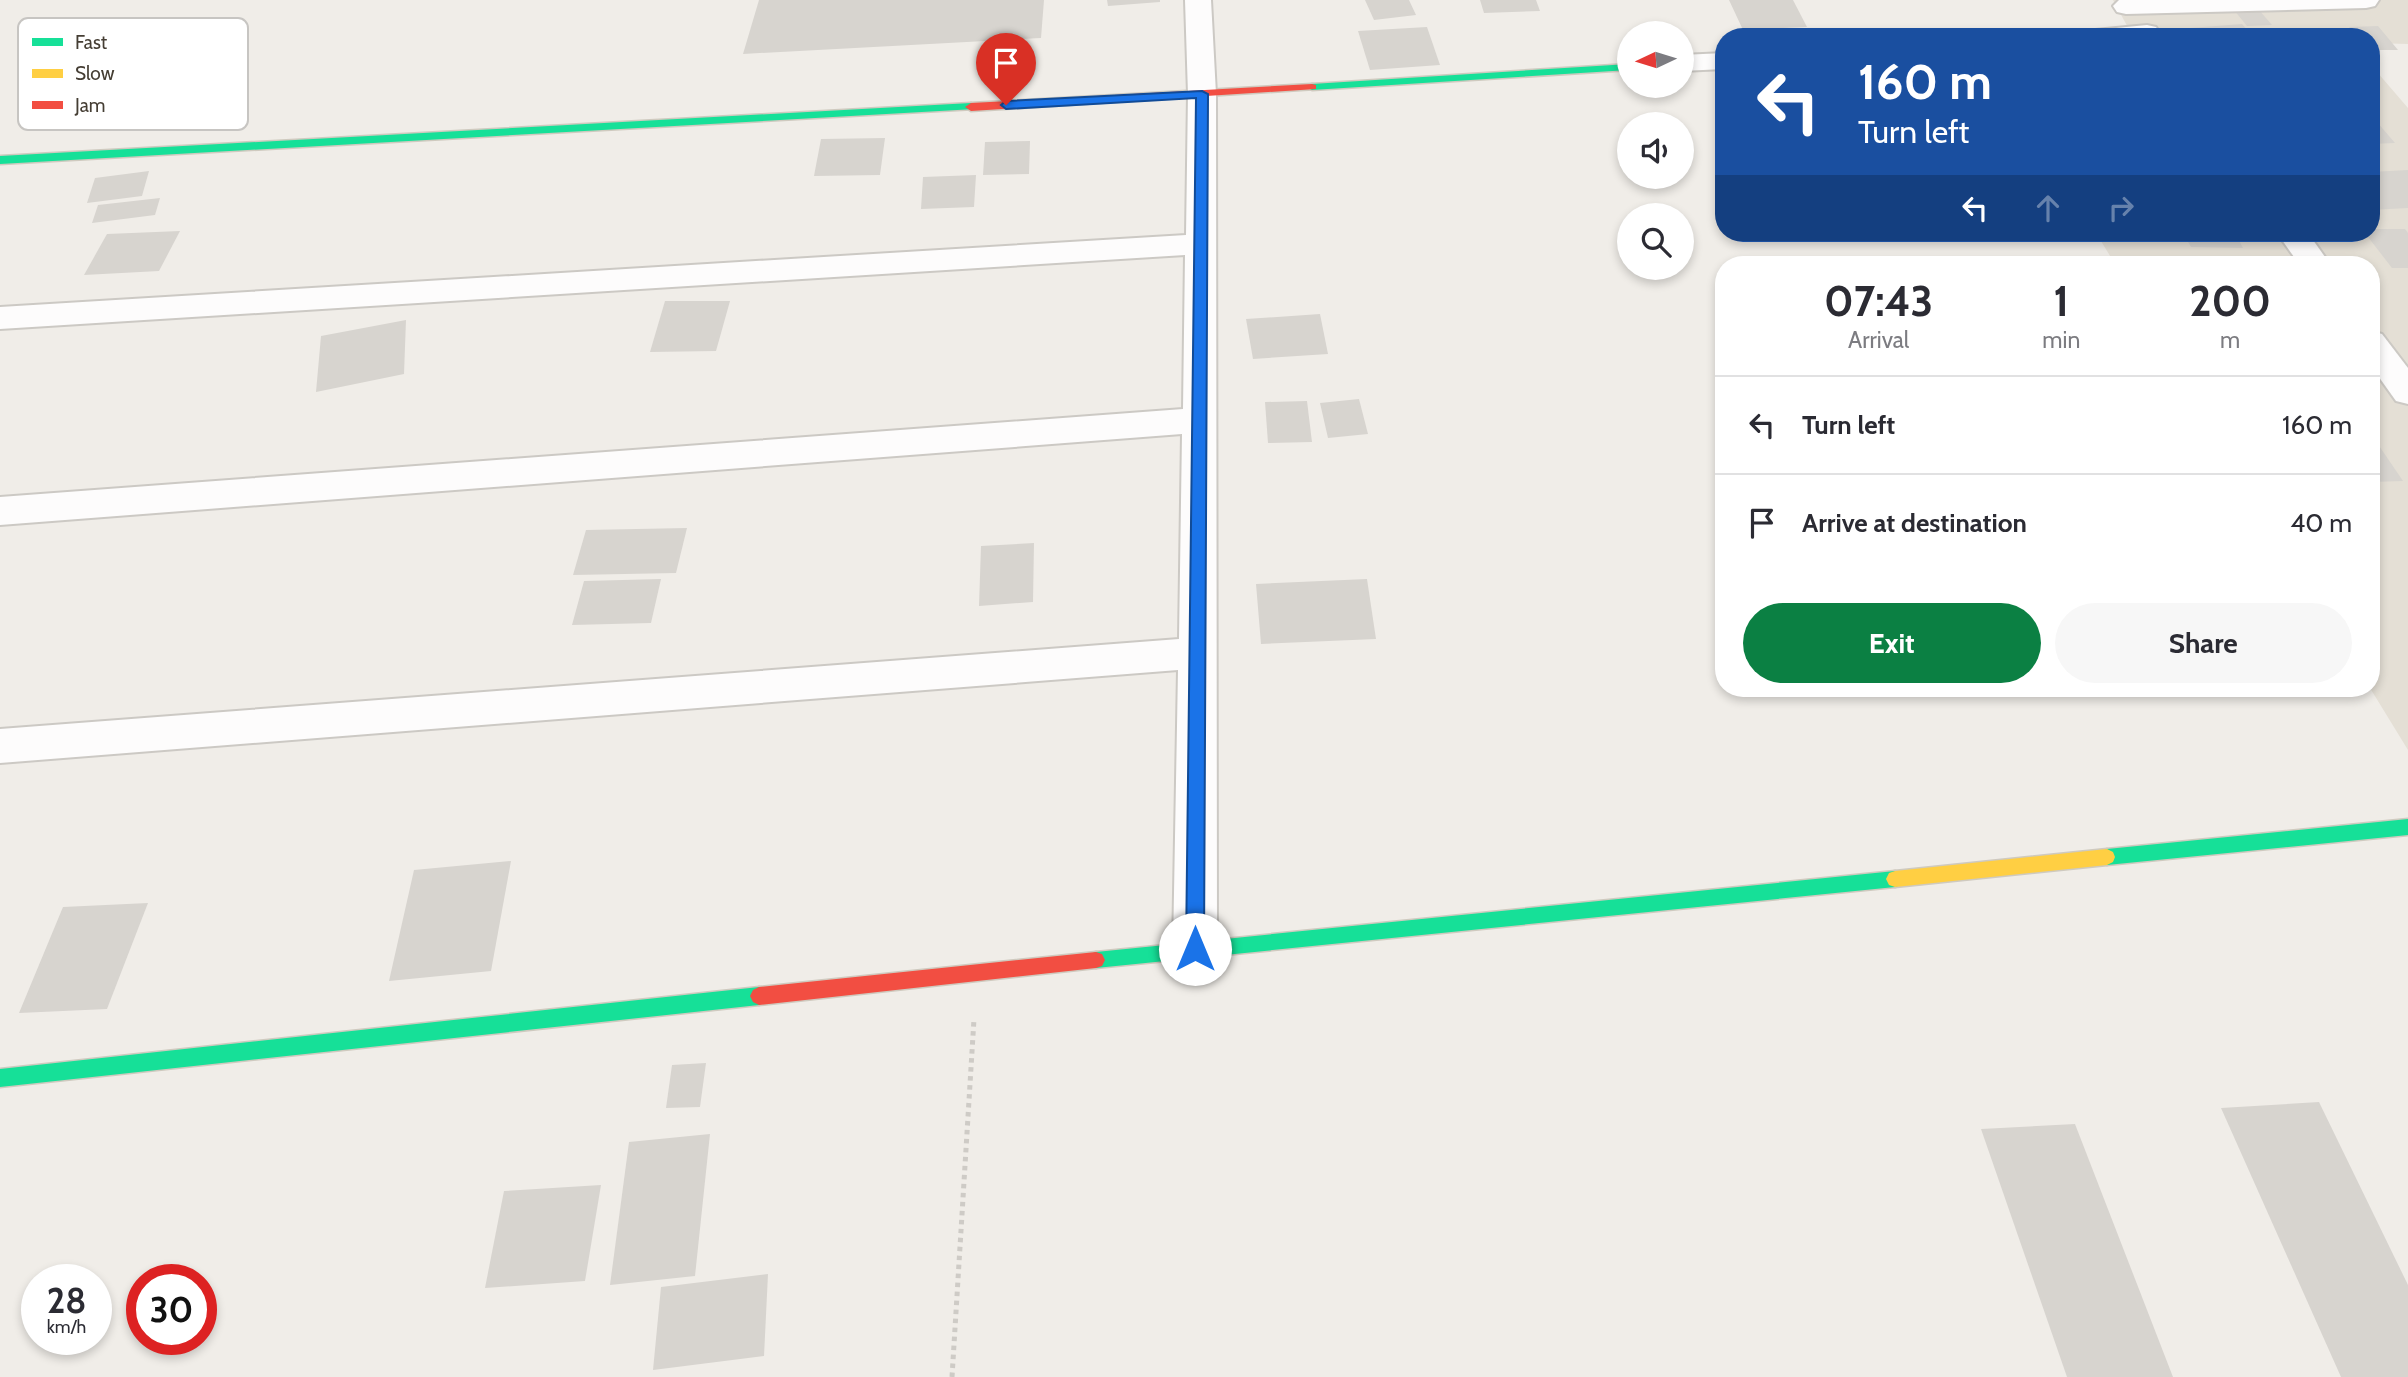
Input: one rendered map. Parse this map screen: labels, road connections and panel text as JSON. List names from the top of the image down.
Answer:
{
  "legend": ["Fast", "Slow", "Jam"],
  "north": "left",
  "page": {
    "turn": ["160 m", "Turn left"],
    "eta": [
      "07:43",
      "Arrival",
      "1",
      "min",
      "200",
      "m"
    ],
    "list": [
      {
        "name": "Turn left",
        "value": "160 m"
      },
      {
        "name": "Arrive at destination",
        "value": "40 m"
      }
    ],
    "buttons": ["Exit", "Share"],
    "speed": "28 km/h",
    "limit": "30"
  }
}
